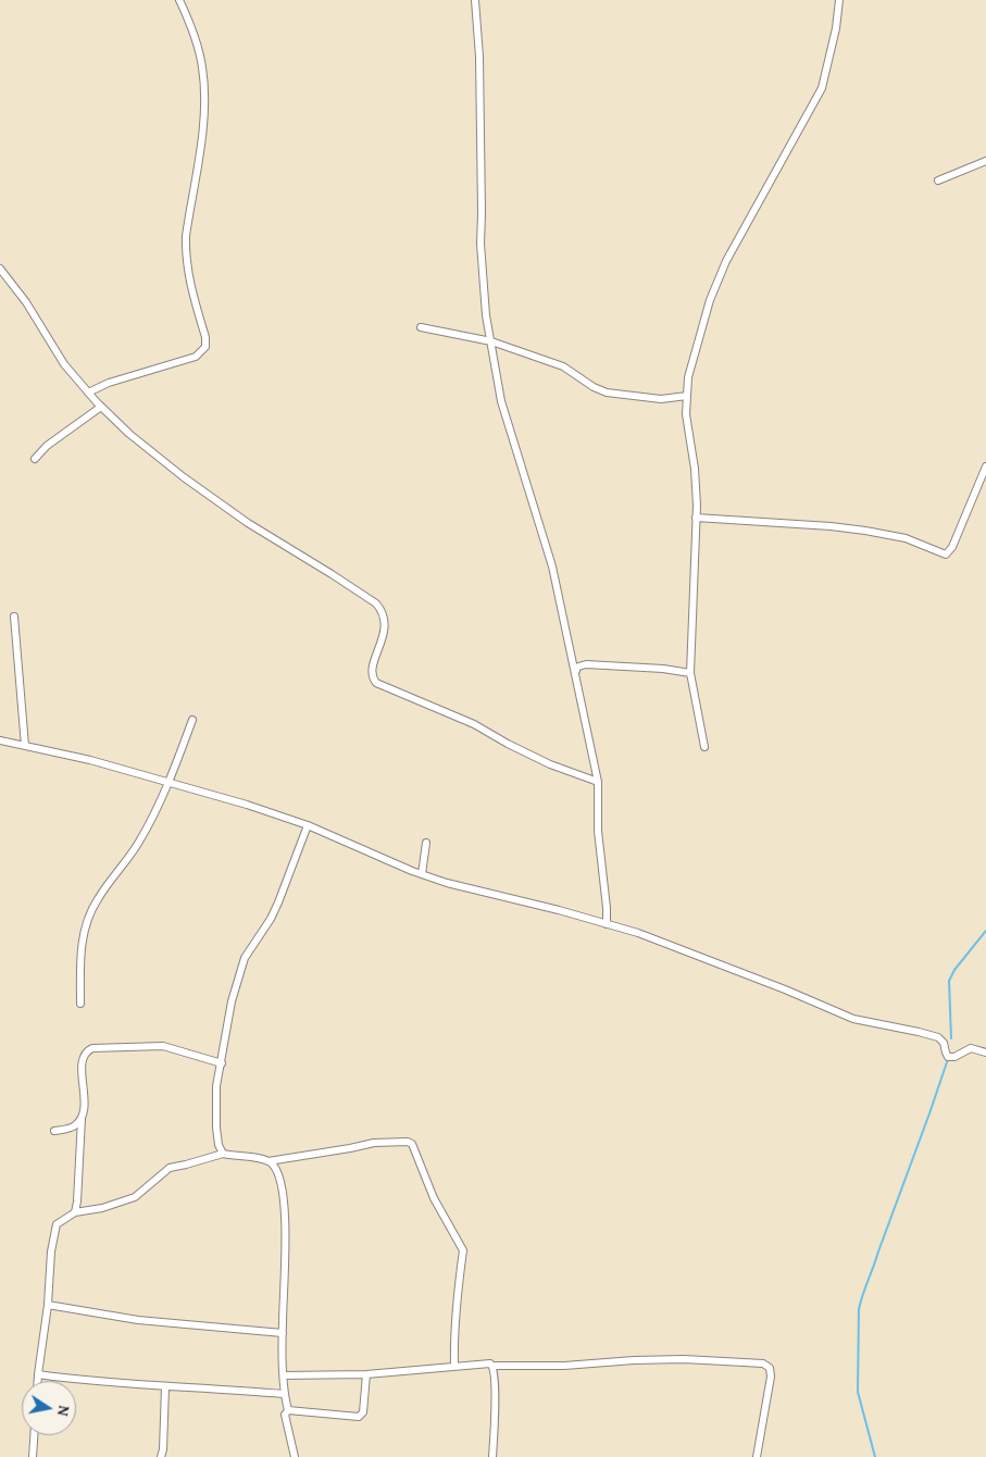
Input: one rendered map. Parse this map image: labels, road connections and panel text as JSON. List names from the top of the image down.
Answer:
{
  "north": "right"
}
